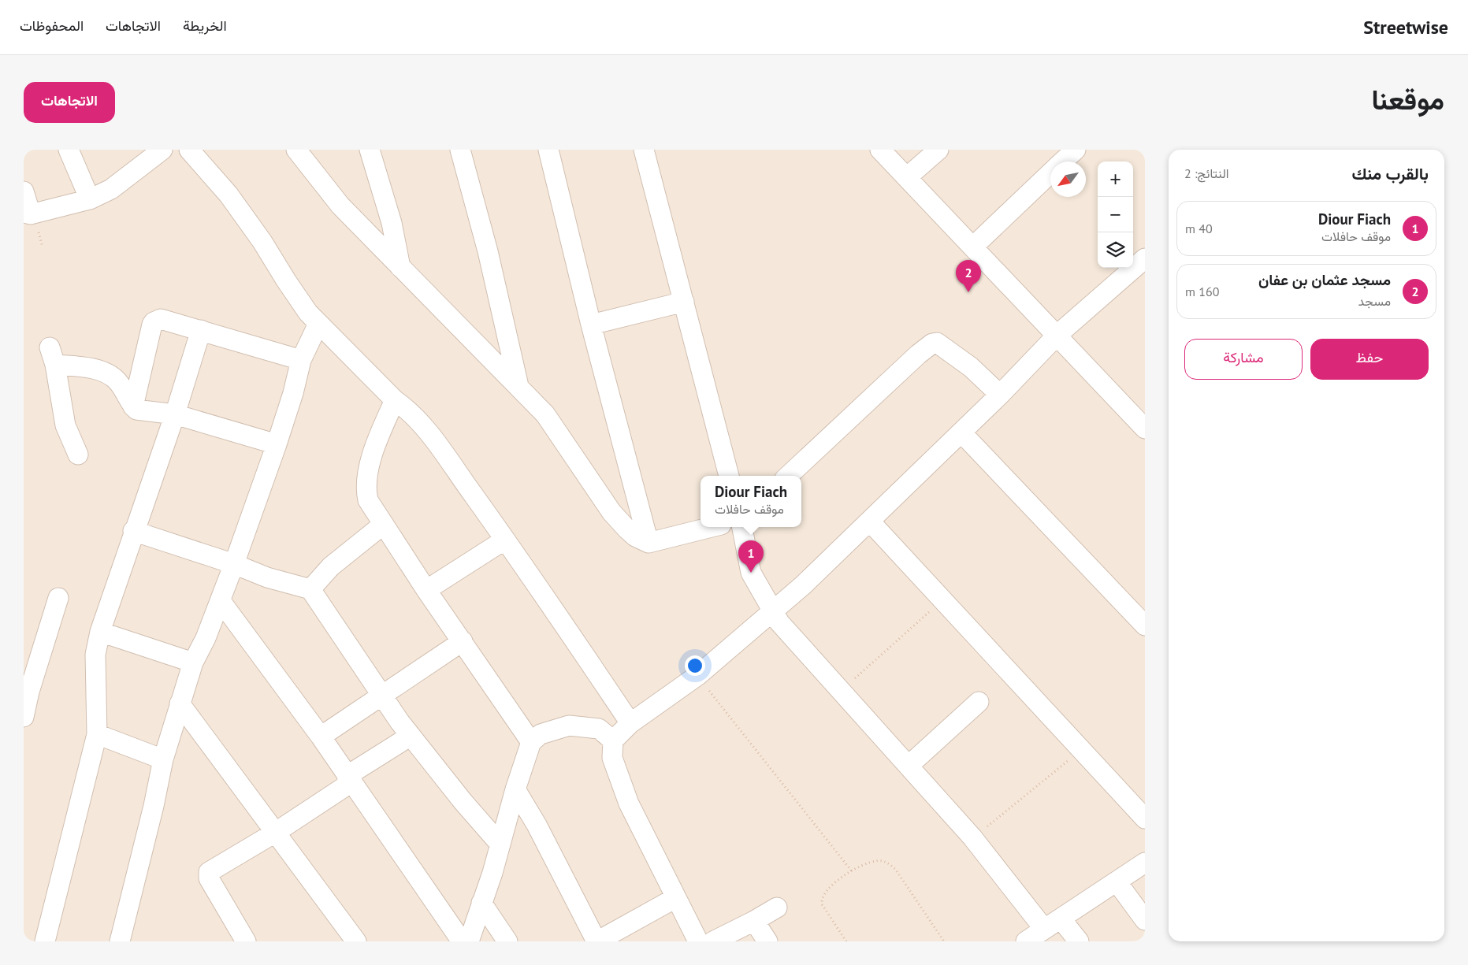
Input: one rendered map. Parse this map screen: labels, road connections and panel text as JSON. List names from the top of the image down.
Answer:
{
  "north": "bottom left",
  "page": {
    "header": "Streetwise",
    "nav": ["الخريطة", "الاتجاهات", "المحفوظات"],
    "title": "موقعنا",
    "buttons": [
      "الاتجاهات",
      ["حفظ", "مشاركة"]
    ],
    "heading": ["بالقرب منك", "النتائج: 2"],
    "map_buttons": ["+", "−"],
    "list": [
      {
        "mark": "1",
        "name": "Diour Fiach",
        "note": "موقف حافلات",
        "value": "40 m"
      },
      {
        "mark": "2",
        "name": "مسجد عثمان بن عفان",
        "note": "مسجد",
        "value": "160 m"
      }
    ],
    "pins": ["2", "1"],
    "popup": ["Diour Fiach", "موقف حافلات"]
  }
}
